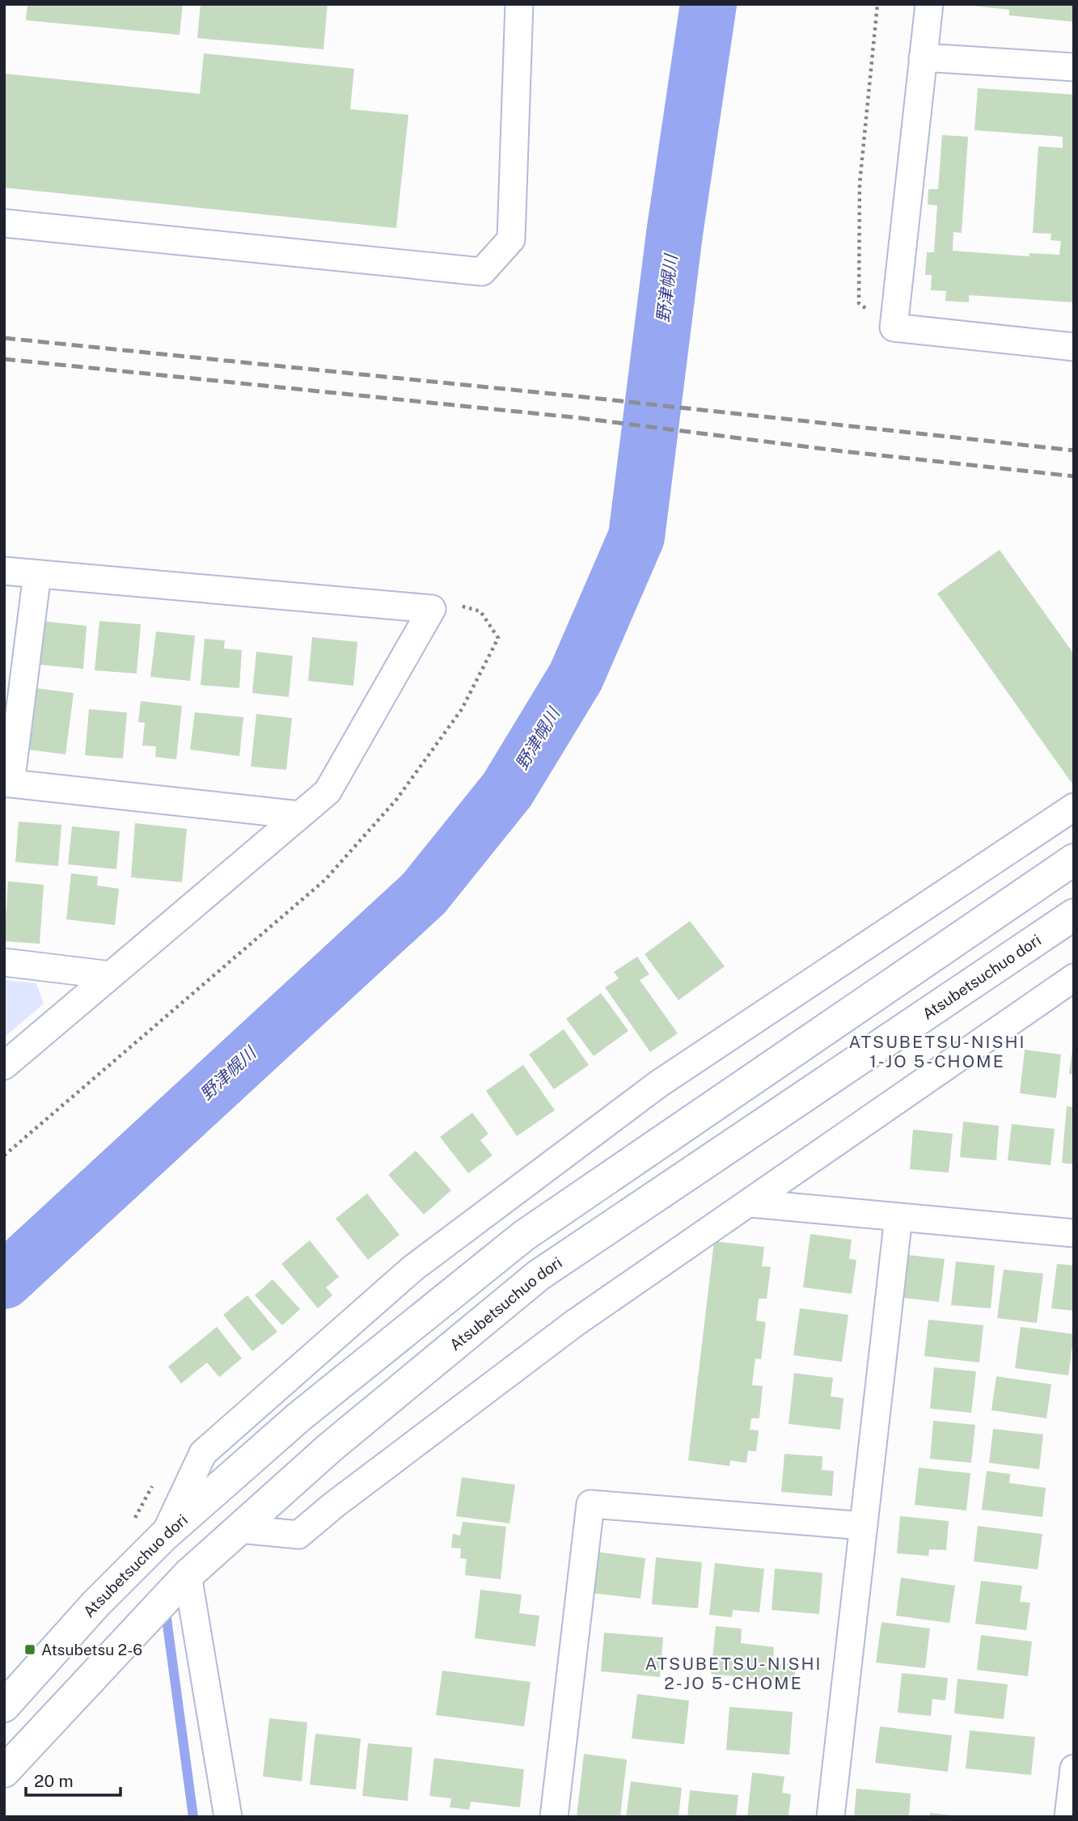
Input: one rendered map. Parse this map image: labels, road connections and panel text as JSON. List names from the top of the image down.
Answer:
{
  "streets": {
    "street": ["Atsubetsuchuo dori"]
  },
  "districts": ["ATSUBETSU-NISHI 1-JO 5-CHOME", "ATSUBETSU-NISHI 2-JO 5-CHOME"],
  "water": ["野津幌川"],
  "places": {
    "transit": ["Atsubetsu 2-6"]
  },
  "scale_bar": "20 m"
}
